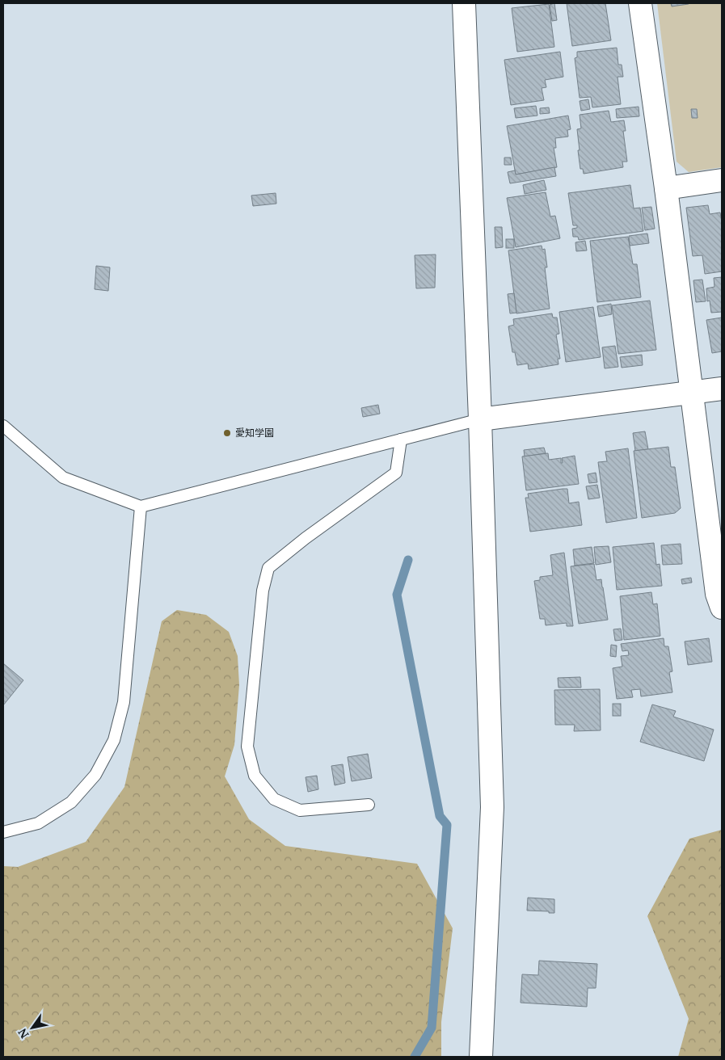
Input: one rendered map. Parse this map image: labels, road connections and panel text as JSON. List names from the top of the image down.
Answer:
{
  "places": ["愛知学園"],
  "north": "bottom left"
}
